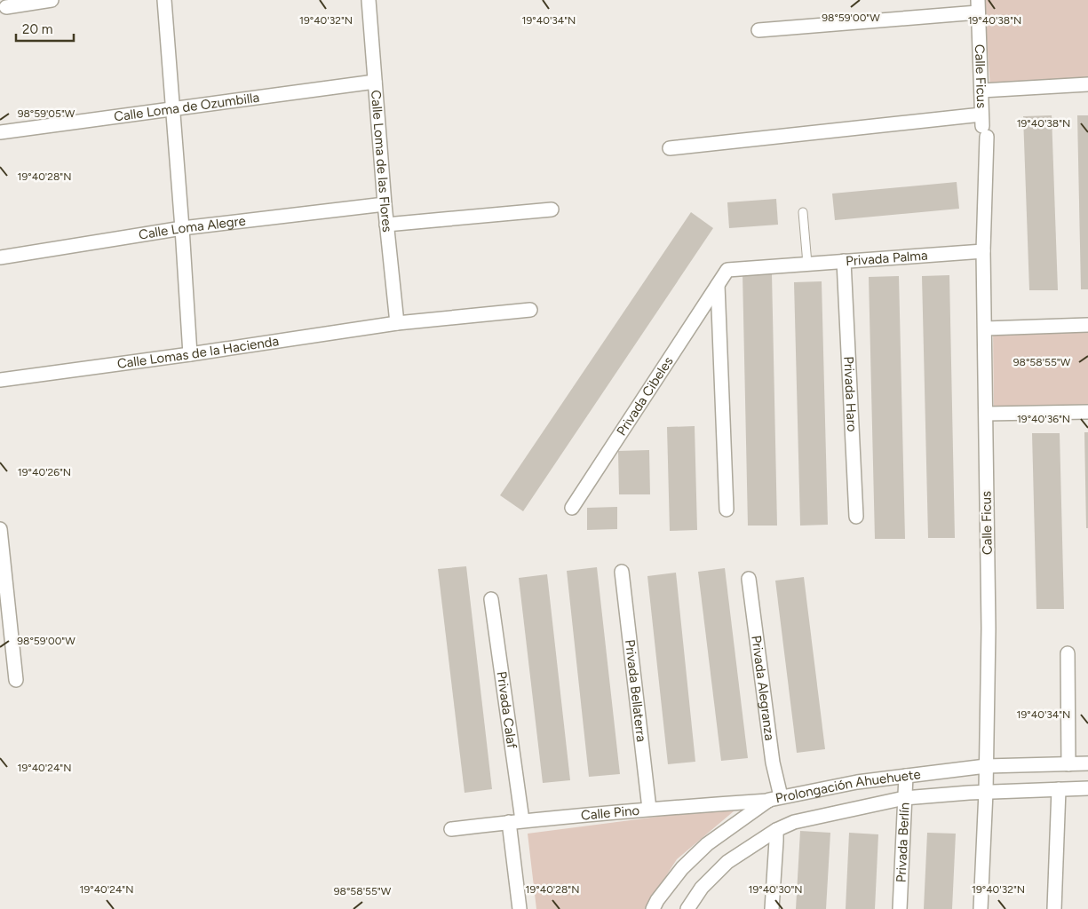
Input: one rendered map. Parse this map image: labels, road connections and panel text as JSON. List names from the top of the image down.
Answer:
{
  "streets": {
    "street": [
      "Calle Ficus",
      "Calle Loma de Ozumbilla",
      "Calle Loma de las Flores",
      "Calle Loma Alegre",
      "Privada Palma",
      "Calle Lomas de la Hacienda",
      "Privada Haro",
      "Privada Cibeles",
      "Privada Alegranza",
      "Privada Bellaterra",
      "Privada Calaf",
      "Prolongación Ahuehuete",
      "Calle Pino",
      "Privada Berlín"
    ]
  },
  "crossings": [
    ["Calle Ficus", "Privada Palma"],
    ["Calle Ficus", "Prolongación Ahuehuete"],
    ["Calle Loma de Ozumbilla", "Calle Loma de las Flores"],
    ["Calle Loma de las Flores", "Calle Loma Alegre"],
    ["Calle Loma de las Flores", "Calle Lomas de la Hacienda"],
    ["Privada Palma", "Privada Haro"],
    ["Privada Palma", "Privada Cibeles"],
    ["Privada Alegranza", "Prolongación Ahuehuete"],
    ["Privada Alegranza", "Calle Pino"],
    ["Privada Bellaterra", "Calle Pino"],
    ["Privada Calaf", "Calle Pino"],
    ["Prolongación Ahuehuete", "Calle Pino"],
    ["Prolongación Ahuehuete", "Privada Berlín"]
  ],
  "scale_bar": "20 m",
  "coordinates": [
    "98°59'00\"W",
    "19°40'32\"N",
    "19°40'34\"N",
    "19°40'38\"N",
    "98°59'05\"W",
    "19°40'28\"N",
    "98°58'55\"W",
    "19°40'36\"N",
    "19°40'26\"N",
    "19°40'24\"N",
    "19°40'30\"N"
  ]
}
